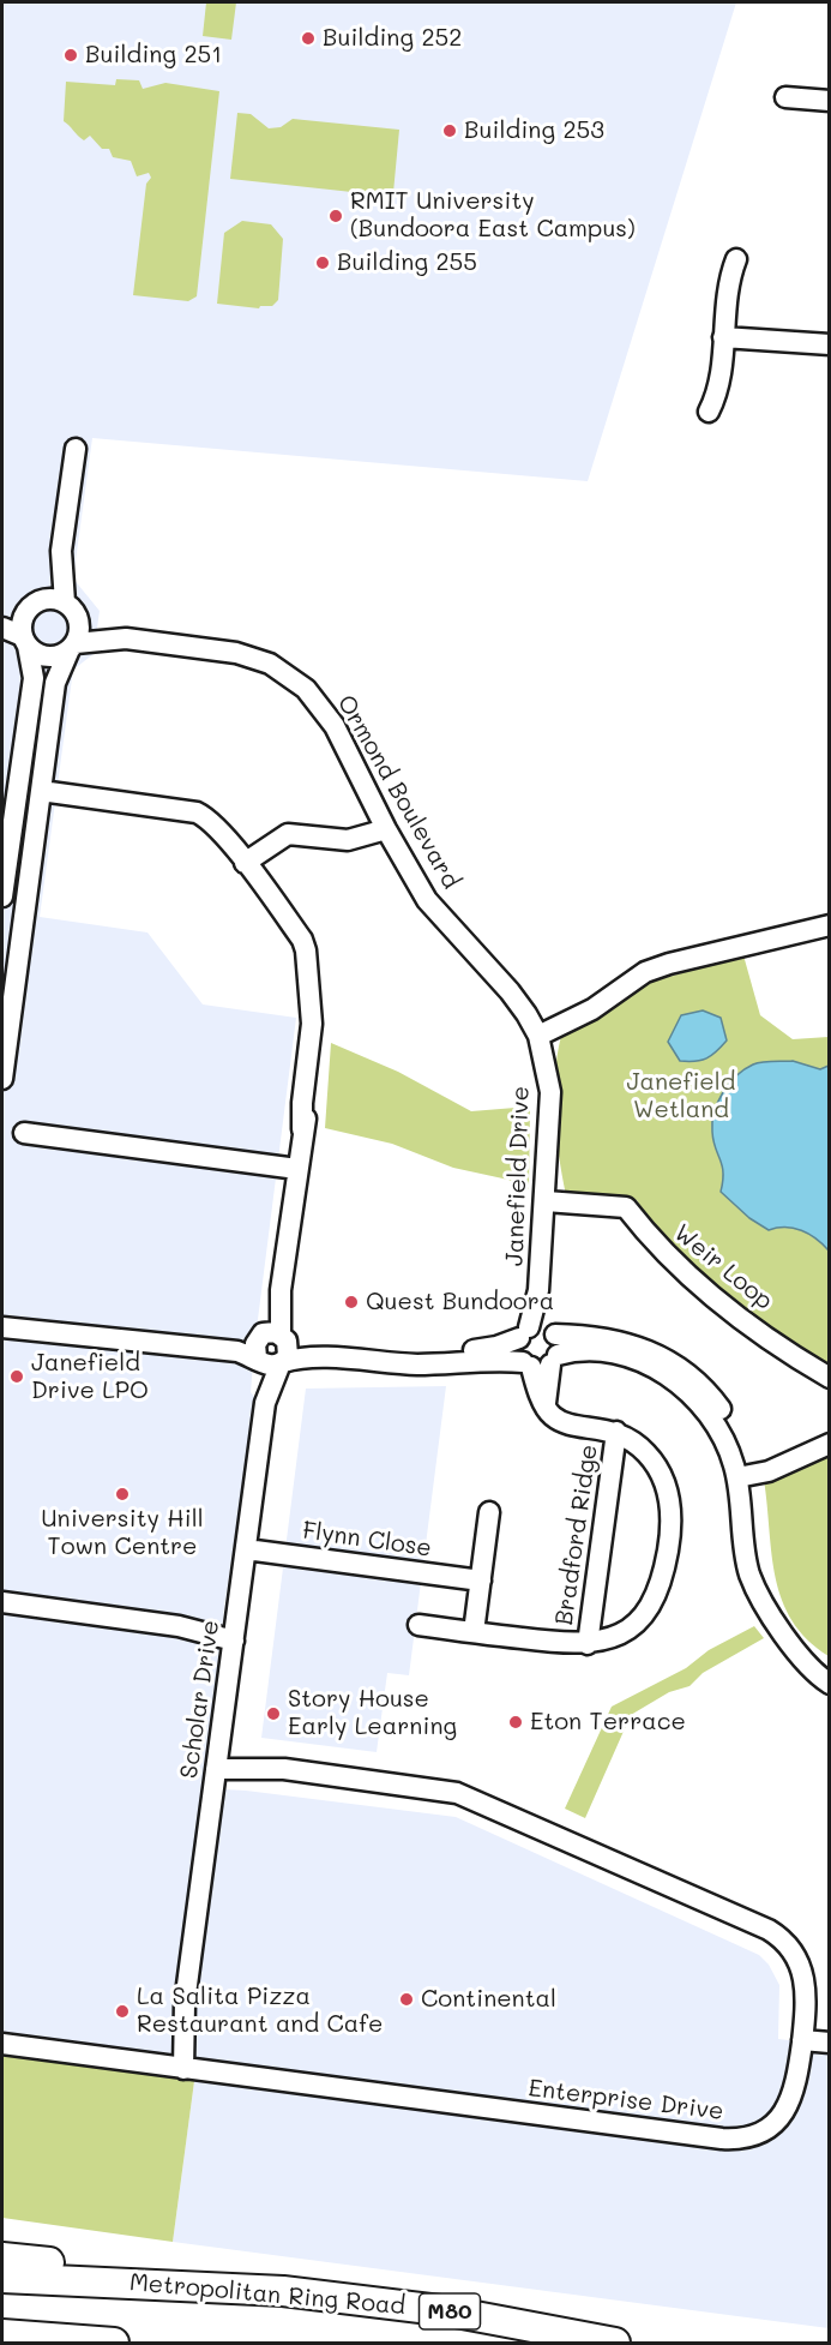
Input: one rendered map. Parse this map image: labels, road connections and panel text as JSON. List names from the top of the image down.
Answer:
{
  "streets": {
    "highway": ["Metropolitan Ring Road", "M80"],
    "street": [
      "Ormond Boulevard",
      "Janefield Drive",
      "Weir Loop",
      "Bradford Ridge",
      "Flynn Close",
      "Scholar Drive",
      "Enterprise Drive"
    ]
  },
  "crossings": [
    ["Ormond Boulevard", "Janefield Drive"],
    ["Janefield Drive", "Weir Loop"],
    ["Janefield Drive", "Bradford Ridge"],
    ["Flynn Close", "Scholar Drive"],
    ["Scholar Drive", "Enterprise Drive"]
  ],
  "parks": ["Janefield Wetland"],
  "places": [
    "Building 252",
    "Building 251",
    "Building 253",
    "RMIT University (Bundoora East Campus)",
    "Building 255",
    "Quest Bundoora",
    "Janefield Drive LPO",
    "University Hill Town Centre",
    "Story House Early Learning",
    "Eton Terrace",
    "Continental",
    "La Salita Pizza Restaurant and Cafe"
  ]
}
